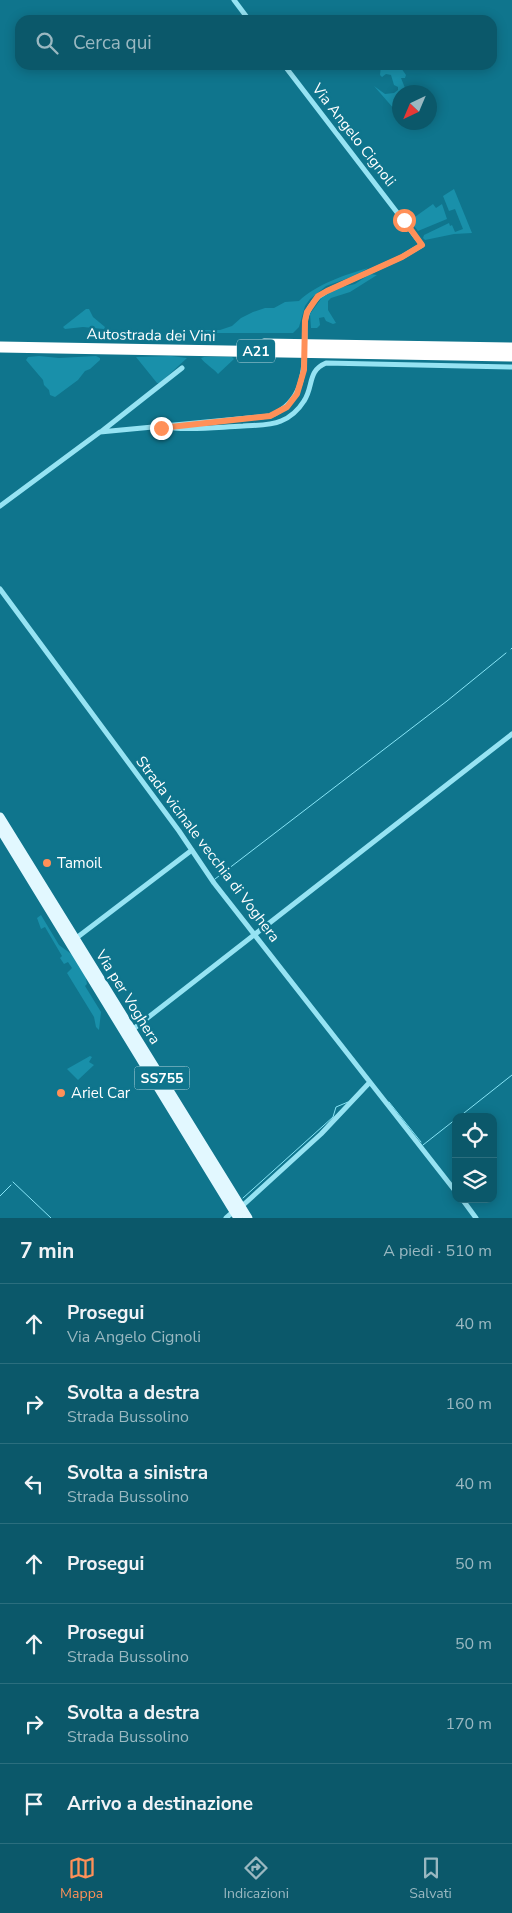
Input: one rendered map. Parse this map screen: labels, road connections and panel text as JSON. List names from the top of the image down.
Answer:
{
  "streets": {
    "highway": ["Autostrada dei Vini", "A21"],
    "main road": ["Via per Voghera", "SS755"],
    "street": ["Via Angelo Cignoli", "Strada vicinale vecchia di Voghera"]
  },
  "places": ["Tamoil", "Ariel Car"],
  "north": "bottom left",
  "page": {
    "search": "Cerca qui",
    "heading": ["7 min", "A piedi · 510 m"],
    "list": [
      ["Prosegui", "Via Angelo Cignoli", "40 m"],
      ["Svolta a destra", "Strada Bussolino", "160 m"],
      ["Svolta a sinistra", "Strada Bussolino", "40 m"],
      ["Prosegui", "50 m"],
      ["Prosegui", "Strada Bussolino", "50 m"],
      ["Svolta a destra", "Strada Bussolino", "170 m"],
      "Arrivo a destinazione"
    ],
    "nav": ["Mappa", "Indicazioni", "Salvati"]
  }
}
